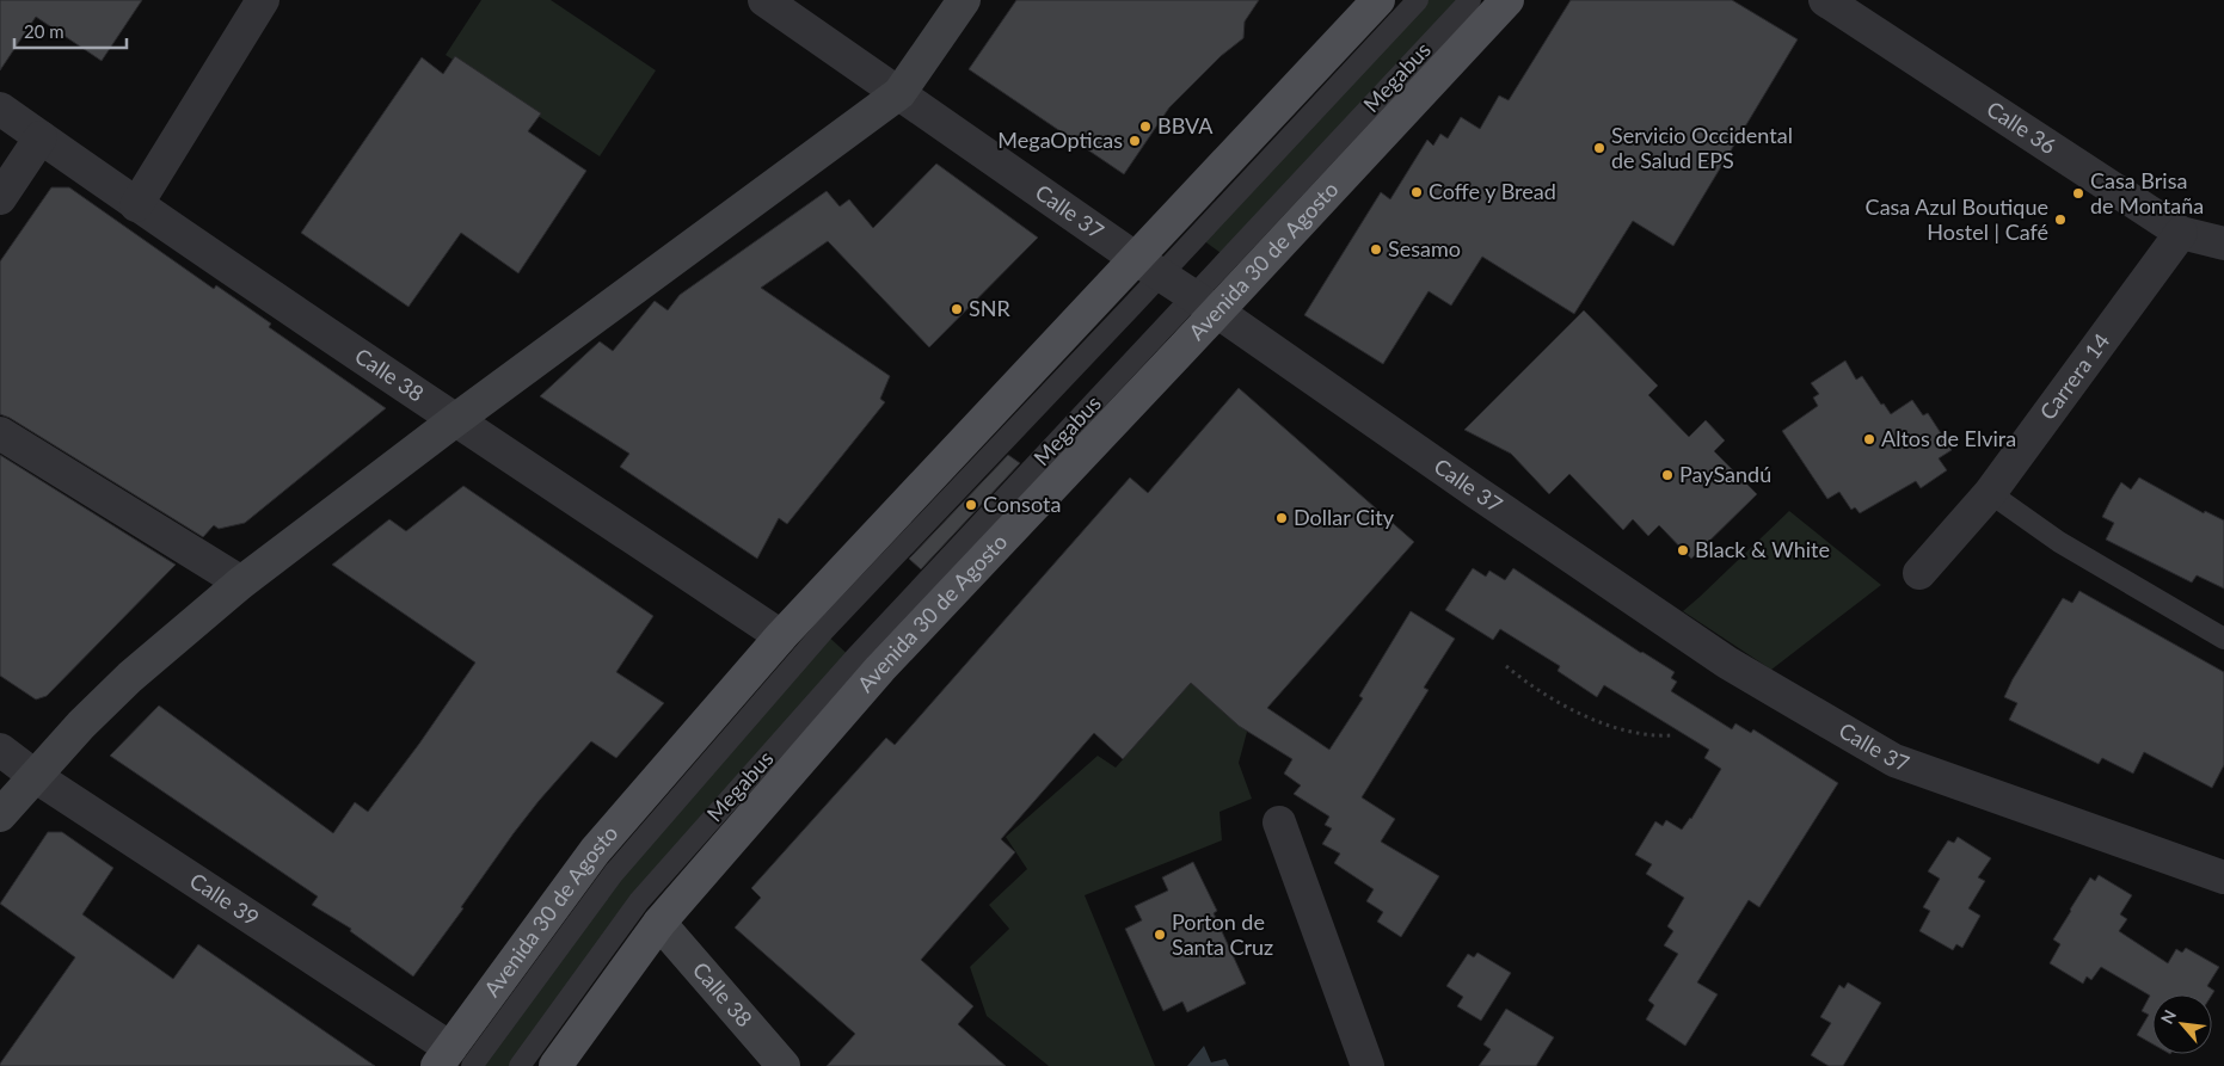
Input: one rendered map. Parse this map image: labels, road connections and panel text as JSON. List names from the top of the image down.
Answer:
{
  "streets": {
    "main road": ["Avenida 30 de Agosto"],
    "street": [
      "Calle 36",
      "Calle 37",
      "Calle 38",
      "Carrera 14",
      "Calle 39"
    ],
    "lane": ["Megabus"]
  },
  "crossings": [
    ["Megabus", "Calle 37"],
    ["Megabus", "Avenida 30 de Agosto"],
    ["Megabus", "Calle 39"],
    ["Calle 36", "Carrera 14"],
    ["Calle 37", "Avenida 30 de Agosto"],
    ["Avenida 30 de Agosto", "Calle 38"],
    ["Avenida 30 de Agosto", "Calle 39"]
  ],
  "places": [
    "BBVA",
    "MegaOpticas",
    "Servicio Occidental de Salud EPS",
    "Coffe y Bread",
    "Casa Brisa de Montaña",
    "Casa Azul Boutique Hostel | Café",
    "Sesamo",
    "SNR",
    "Altos de Elvira",
    "PaySandú",
    "Consota",
    "Dollar City",
    "Black & White",
    "Porton de Santa Cruz"
  ],
  "scale_bar": "20 m",
  "north": "top left"
}
